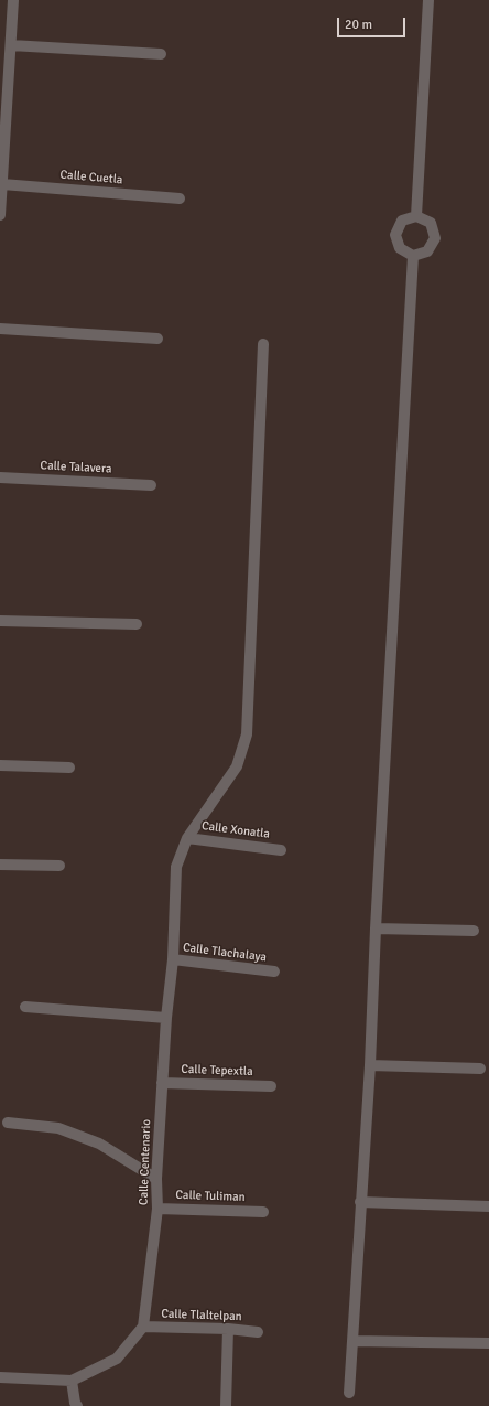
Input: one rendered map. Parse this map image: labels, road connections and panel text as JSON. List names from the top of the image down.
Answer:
{
  "streets": {
    "street": [
      "Calle Cuetla",
      "Calle Talavera",
      "Calle Xonatla",
      "Calle Tlachalaya",
      "Calle Tepextla",
      "Calle Centenario",
      "Calle Tuliman",
      "Calle Tlaltelpan"
    ]
  },
  "crossings": [
    ["Calle Xonatla", "Calle Centenario"],
    ["Calle Tlachalaya", "Calle Centenario"],
    ["Calle Tepextla", "Calle Centenario"],
    ["Calle Centenario", "Calle Tuliman"],
    ["Calle Centenario", "Calle Tlaltelpan"]
  ],
  "scale_bar": "20 m"
}
